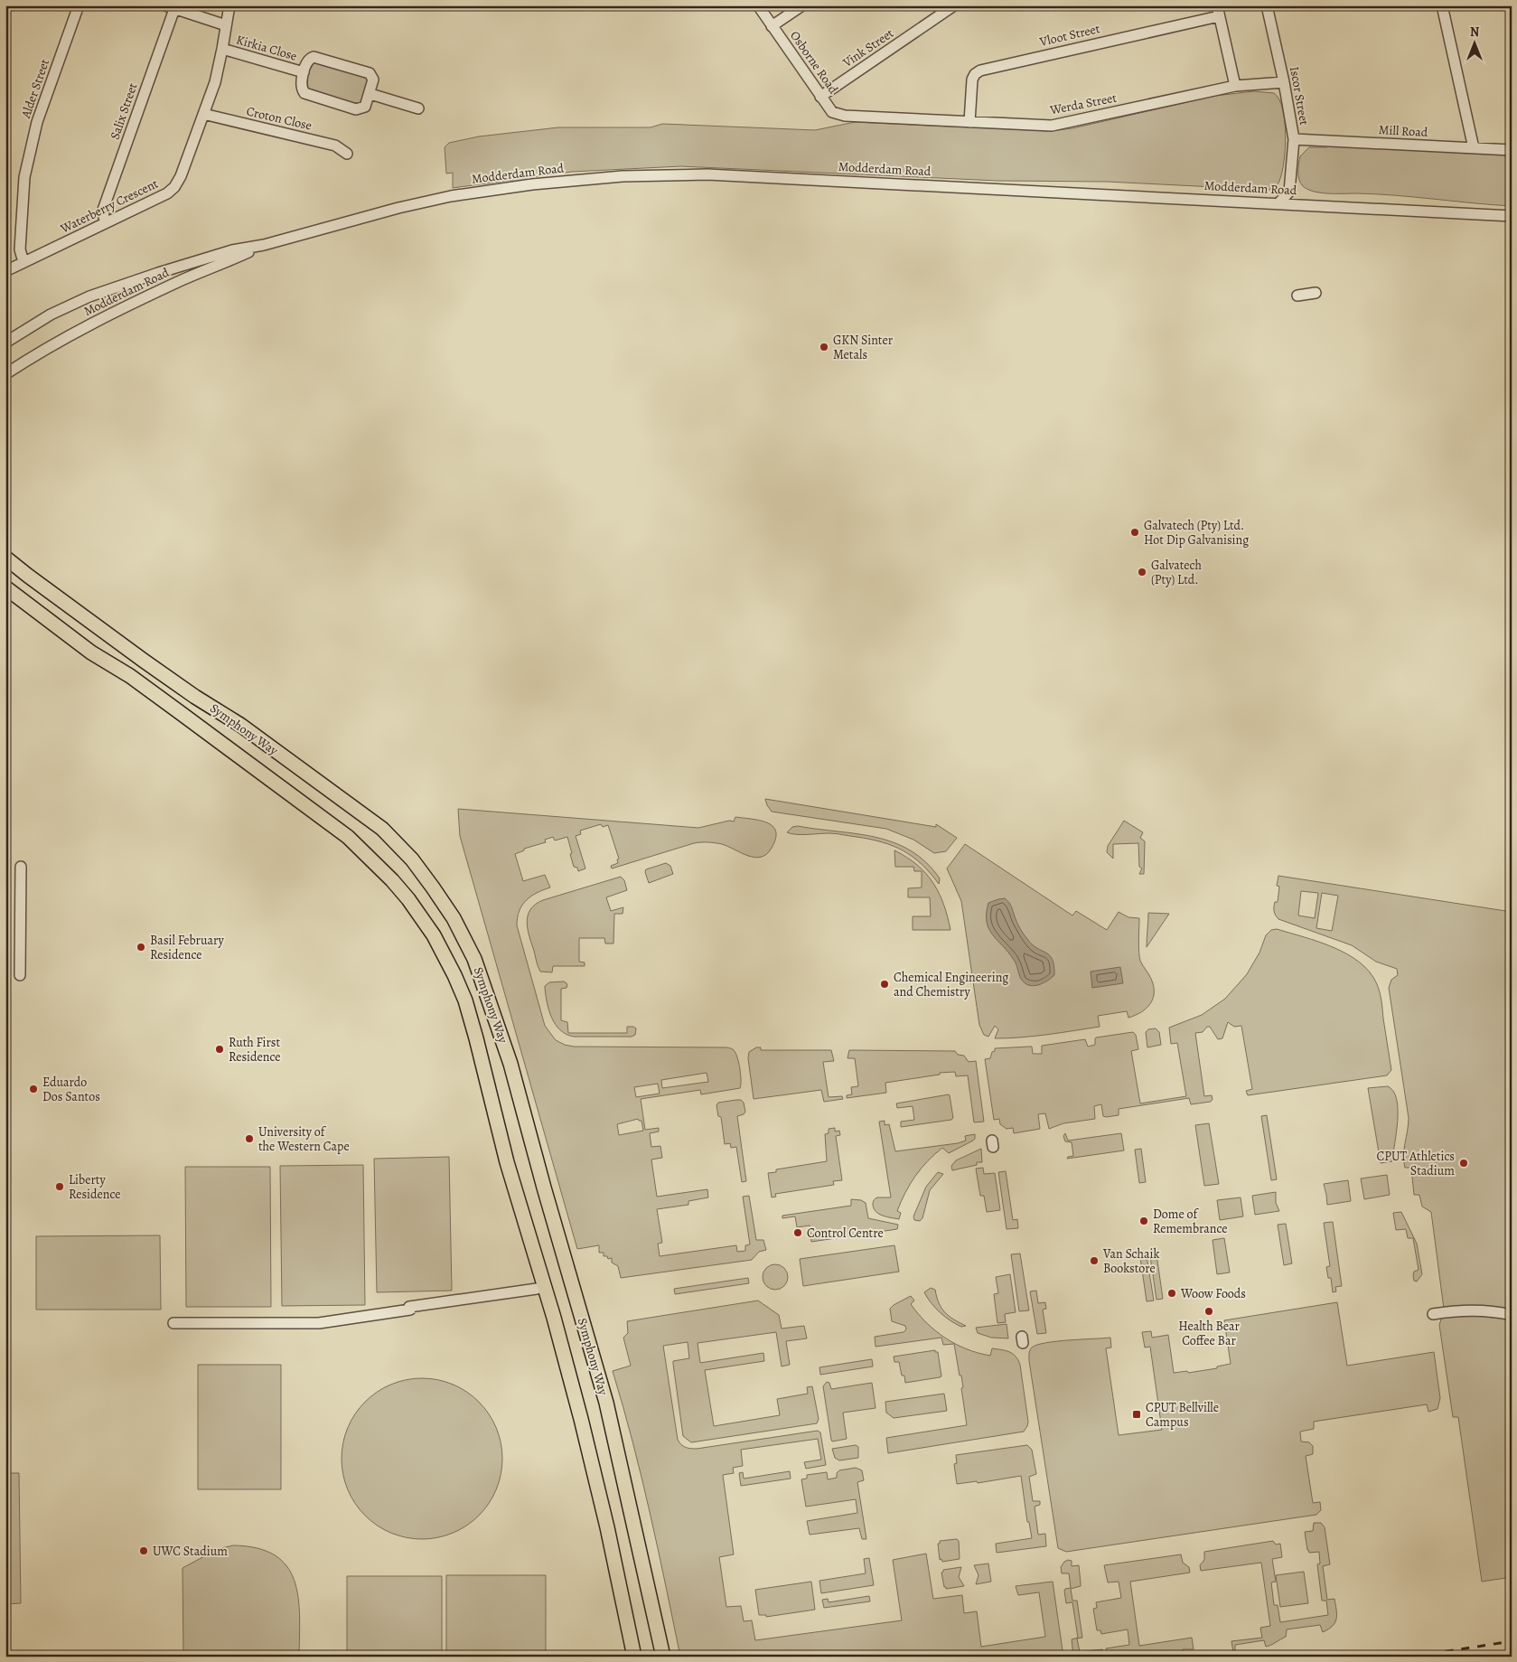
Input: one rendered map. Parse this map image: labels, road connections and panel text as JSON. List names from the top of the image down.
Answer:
{
  "streets": {
    "main road": ["Symphony Way"],
    "street": [
      "Vloot Street",
      "Kirkia Close",
      "Vink Street",
      "Osborne Road",
      "Alder Street",
      "Iscor Street",
      "Werda Street",
      "Salix Street",
      "Croton Close",
      "Mill Road",
      "Modderdam Road",
      "Waterberry Crescent"
    ]
  },
  "crossings": [
    ["Vloot Street", "Werda Street"],
    ["Kirkia Close", "Waterberry Crescent"],
    ["Vink Street", "Osborne Road"],
    ["Osborne Road", "Werda Street"],
    ["Alder Street", "Waterberry Crescent"],
    ["Iscor Street", "Werda Street"],
    ["Iscor Street", "Mill Road"],
    ["Salix Street", "Waterberry Crescent"],
    ["Croton Close", "Waterberry Crescent"]
  ],
  "places": {
    "other": [
      "GKN Sinter Metals",
      "Galvatech (Pty) Ltd. Hot Dip Galvanising",
      "Galvatech (Pty) Ltd.",
      "Basil February Residence",
      "Chemical Engineering and Chemistry",
      "Ruth First Residence",
      "Eduardo Dos Santos",
      "University of the Western Cape",
      "CPUT Athletics Stadium",
      "Liberty Residence",
      "Dome of Remembrance",
      "Control Centre",
      "Van Schaik Bookstore",
      "Woow Foods",
      "Health Bear Coffee Bar",
      "UWC Stadium"
    ],
    "transit": ["CPUT Bellville Campus"]
  },
  "north": "top"
}
